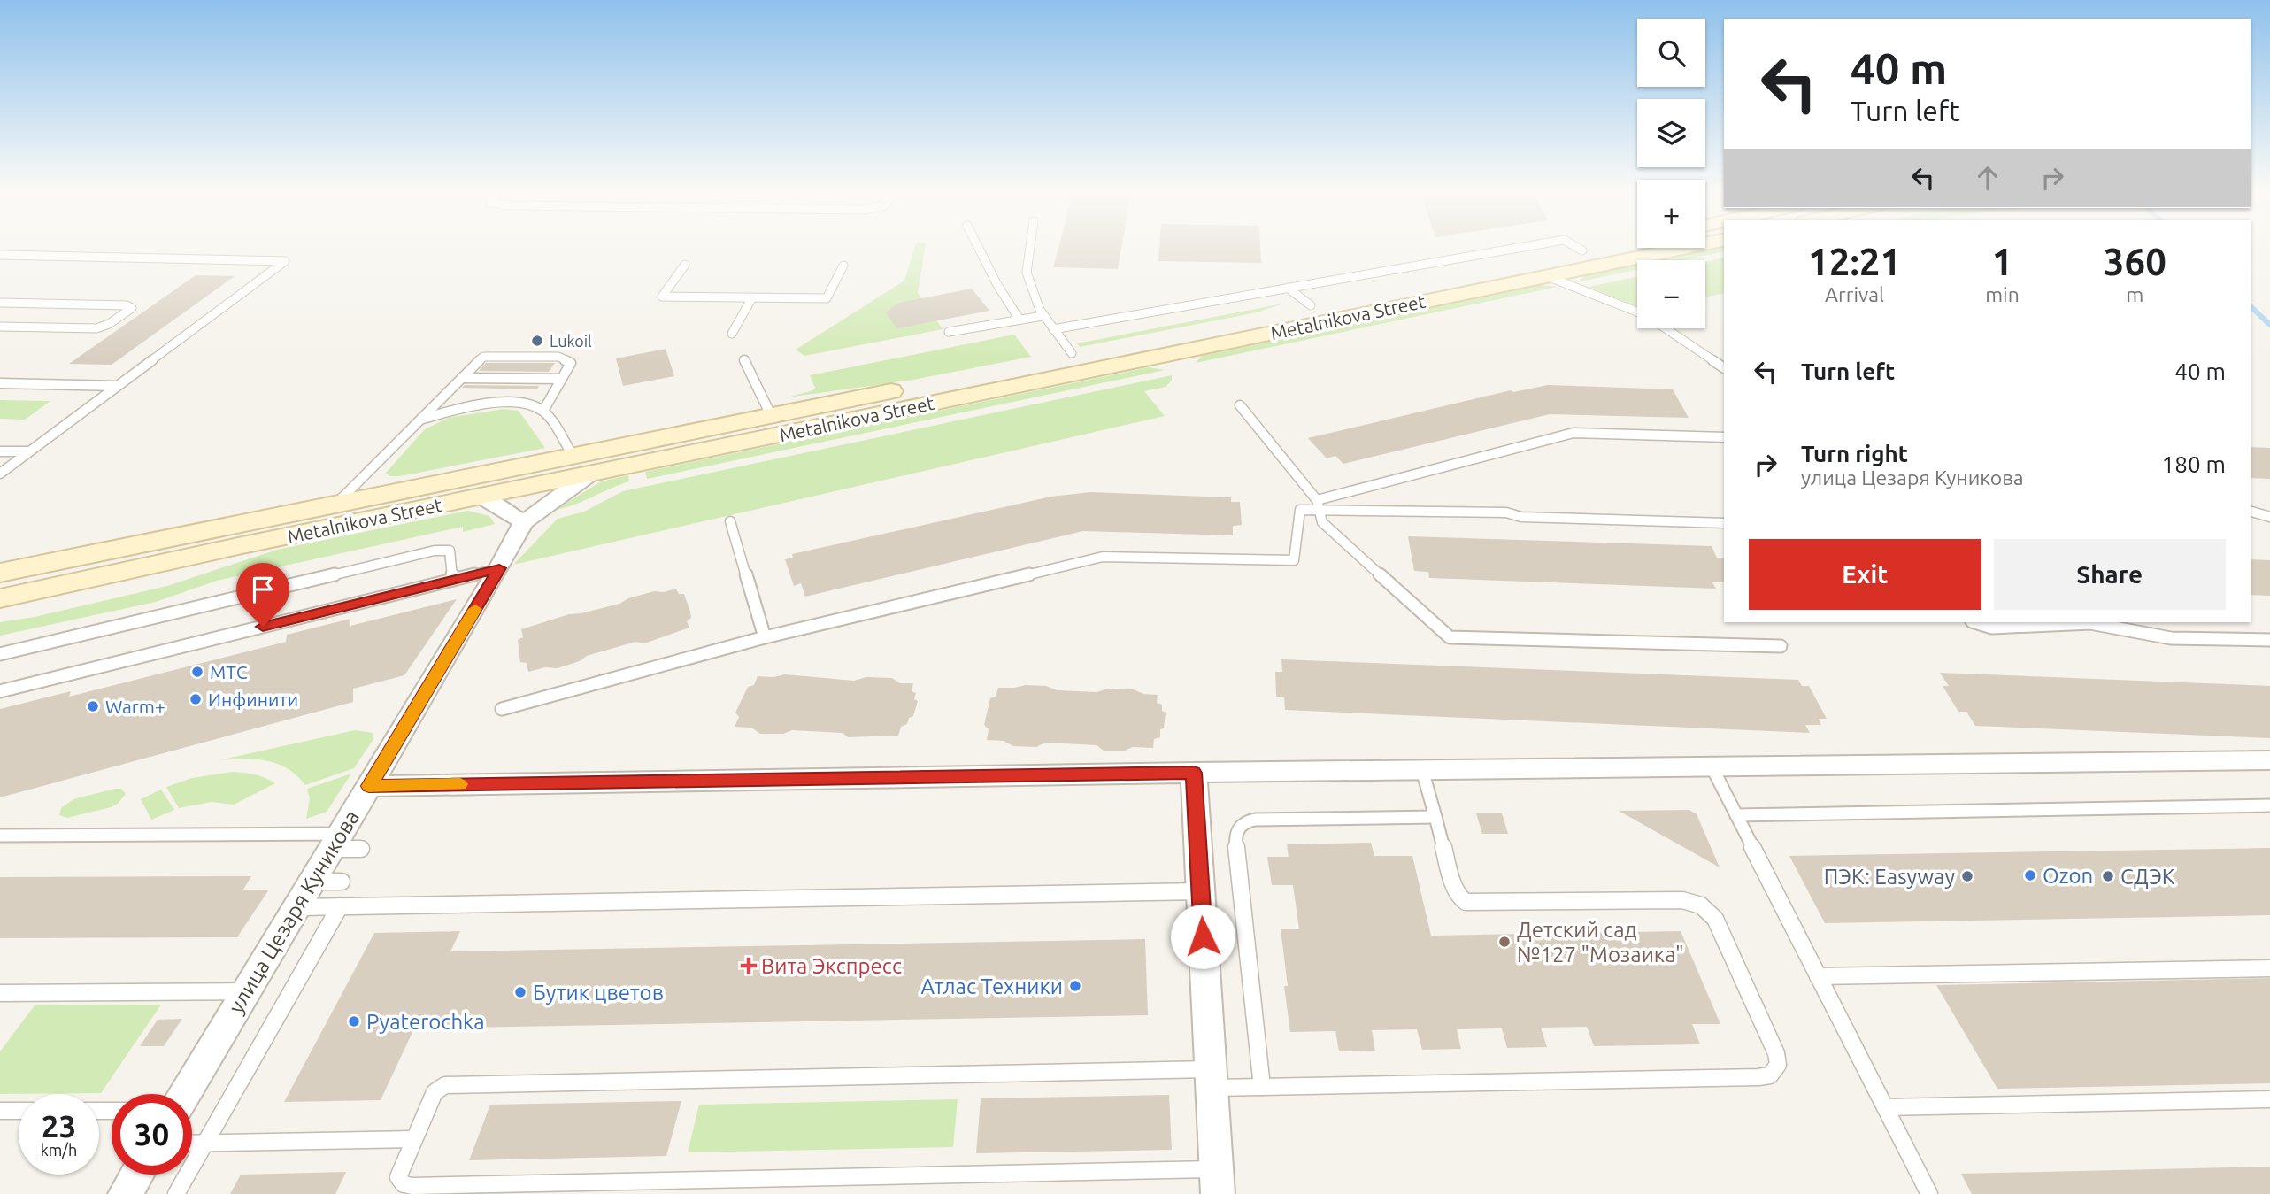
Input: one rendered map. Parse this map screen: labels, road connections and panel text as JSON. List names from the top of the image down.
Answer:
{
  "streets": {
    "main road": ["Metalnikova Street"],
    "street": ["улица Цезаря Куникова"]
  },
  "places": {
    "other": [
      "Lukoil",
      "МТС",
      "Инфинити",
      "Warm+",
      "Ozon",
      "ПЭК: Easyway",
      "СДЭК",
      "Детский сад №127 \"Мозаика\"",
      "Атлас Техники",
      "Бутик цветов",
      "Pyaterochka"
    ],
    "health": ["Вита Экспресс"]
  },
  "page": {
    "map_buttons": ["+", "−"],
    "turn": ["40 m", "Turn left"],
    "eta": [
      "12:21",
      "Arrival",
      "1",
      "min",
      "360",
      "m"
    ],
    "list": [
      {
        "name": "Turn left",
        "value": "40 m"
      },
      {
        "name": "Turn right",
        "note": "улица Цезаря Куникова",
        "value": "180 m"
      }
    ],
    "buttons": ["Exit", "Share"],
    "speed": "23 km/h",
    "limit": "30"
  }
}
